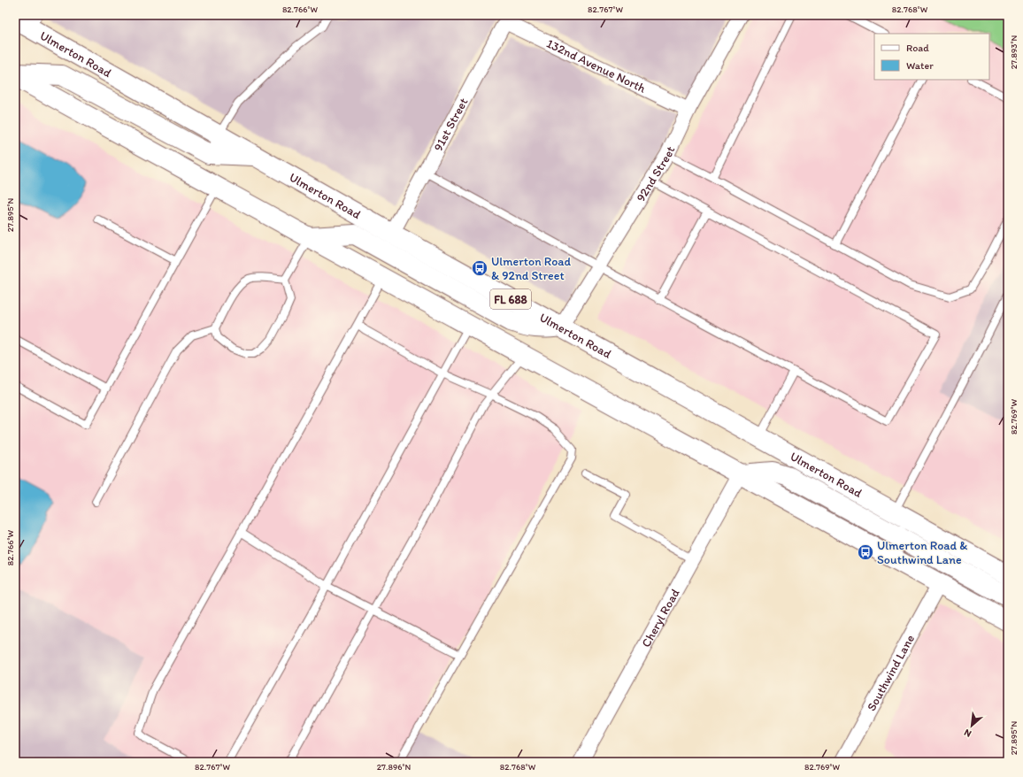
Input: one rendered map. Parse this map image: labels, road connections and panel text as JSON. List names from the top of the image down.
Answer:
{
  "streets": {
    "main road": ["Ulmerton Road", "FL 688"],
    "street": [
      "132nd Avenue North",
      "91st Street",
      "92nd Street",
      "Cheryl Road",
      "Southwind Lane"
    ]
  },
  "crossings": [
    ["Ulmerton Road", "91st Street"],
    ["Ulmerton Road", "92nd Street"],
    ["132nd Avenue North", "91st Street"],
    ["132nd Avenue North", "92nd Street"]
  ],
  "places": {
    "bus stop": ["Ulmerton Road & 92nd Street", "Ulmerton Road & Southwind Lane"]
  },
  "legend": ["Road", "Water"],
  "north": "bottom left",
  "coordinates": [
    "82.766°W",
    "82.767°W",
    "82.768°W",
    "27.893°N",
    "27.895°N",
    "82.769°W",
    "27.896°N"
  ]
}
